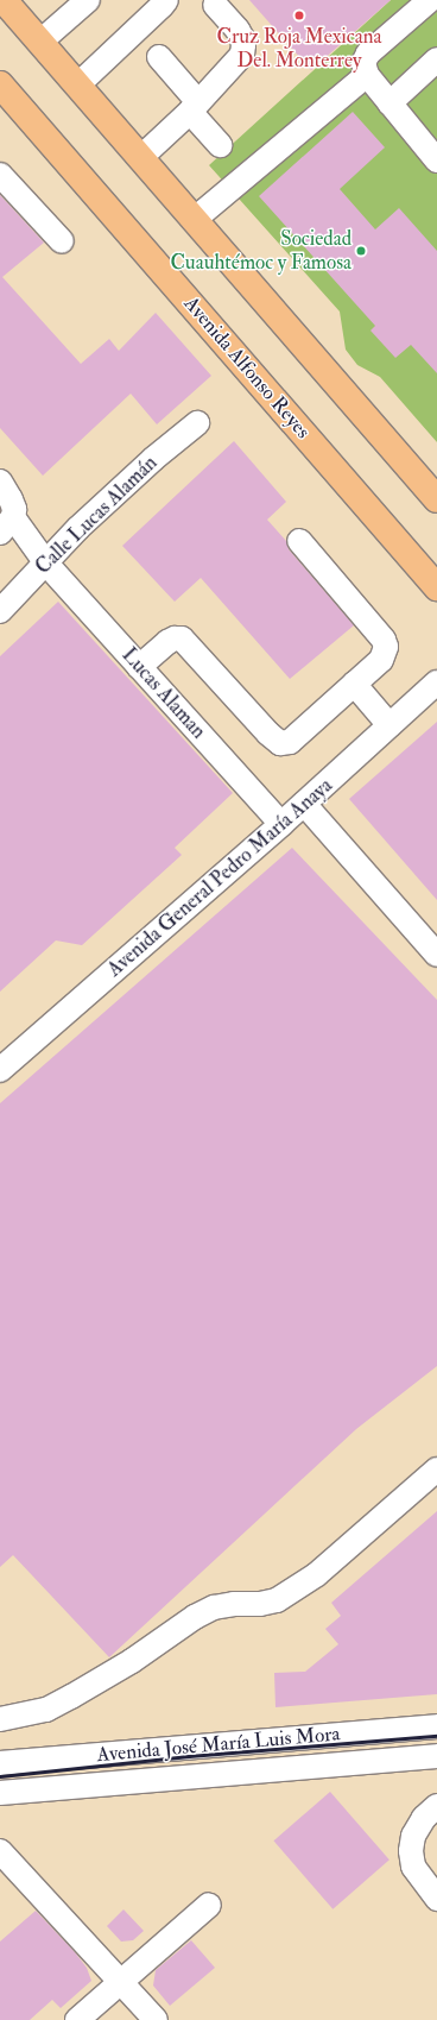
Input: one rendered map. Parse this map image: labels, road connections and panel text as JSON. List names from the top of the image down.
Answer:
{
  "streets": {
    "highway": ["Avenida Alfonso Reyes"],
    "street": [
      "Calle Lucas Alamán",
      "Lucas Alaman",
      "Avenida General Pedro María Anaya",
      "Avenida José María Luis Mora"
    ]
  },
  "crossings": [
    ["Calle Lucas Alamán", "Lucas Alaman"],
    ["Lucas Alaman", "Avenida General Pedro María Anaya"]
  ],
  "places": ["Cruz Roja Mexicana Del. Monterrey", "Sociedad Cuauhtémoc y Famosa"]
}
